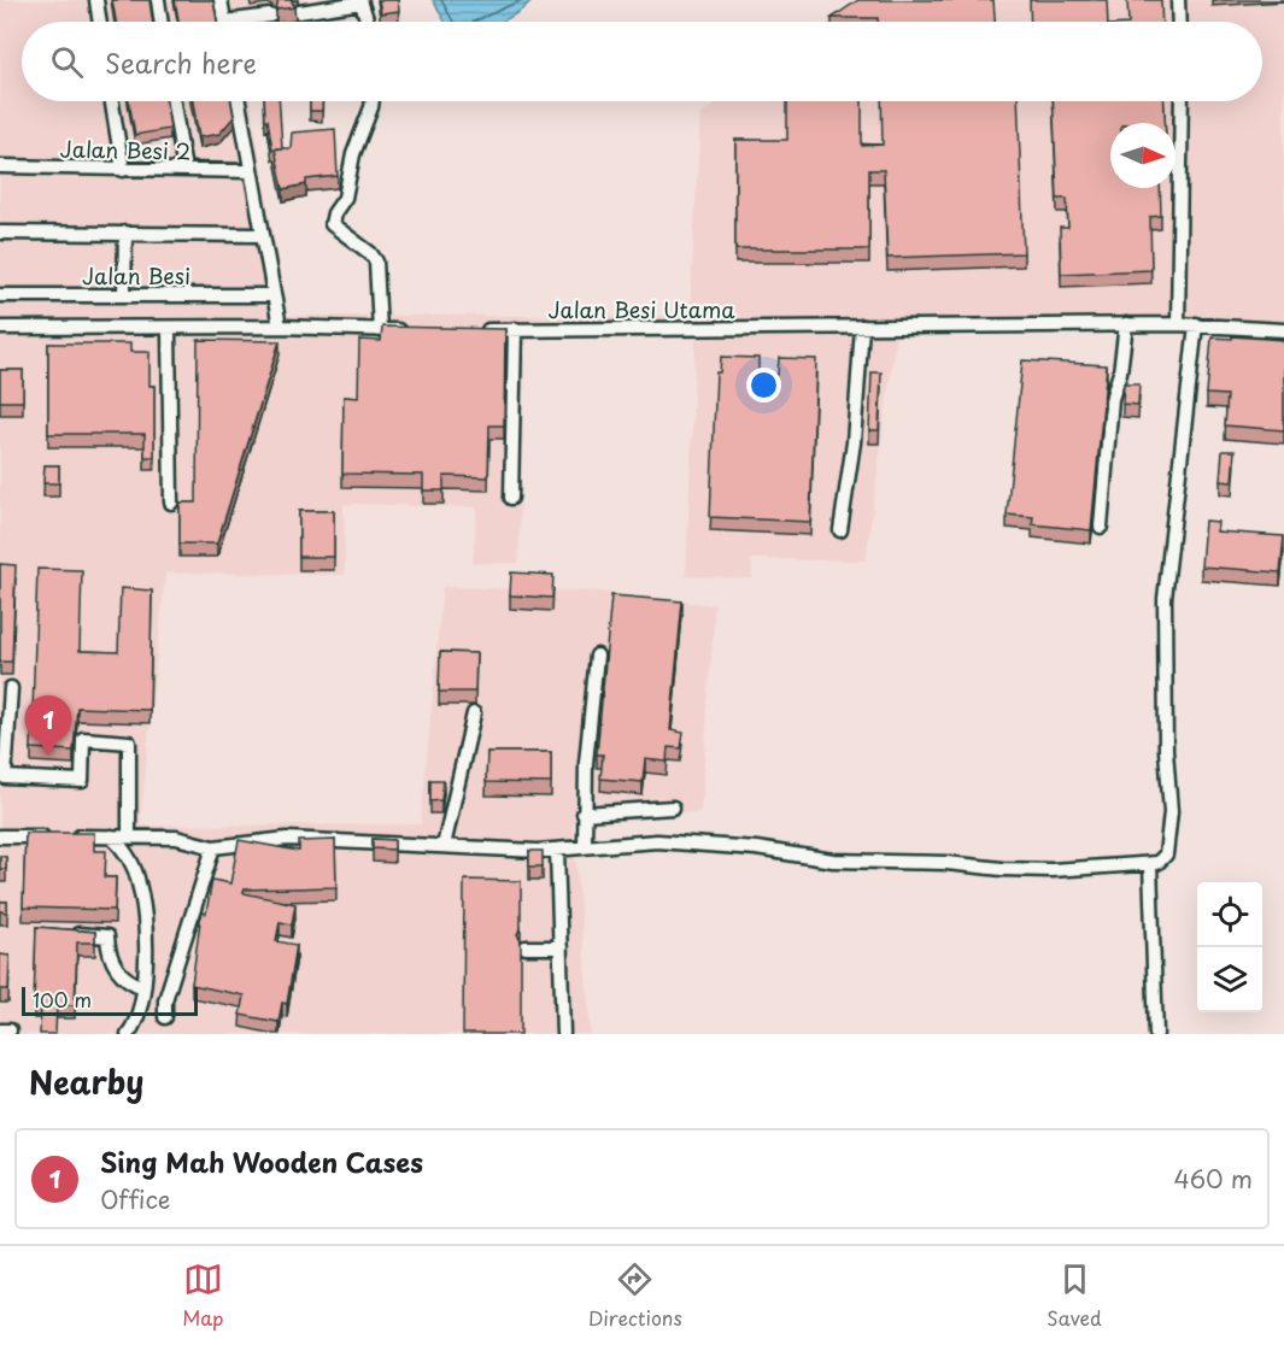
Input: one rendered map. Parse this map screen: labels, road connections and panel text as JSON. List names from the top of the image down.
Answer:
{
  "streets": {
    "street": ["Jalan Besi 2", "Jalan Besi", "Jalan Besi Utama"]
  },
  "scale_bar": "100 m",
  "north": "right",
  "page": {
    "search": "Search here",
    "pins": "1",
    "scale": "100 m",
    "heading": "Nearby",
    "list": [
      {
        "mark": "1",
        "name": "Sing Mah Wooden Cases",
        "note": "Office",
        "value": "460 m"
      }
    ],
    "nav": ["Map", "Directions", "Saved"]
  }
}
